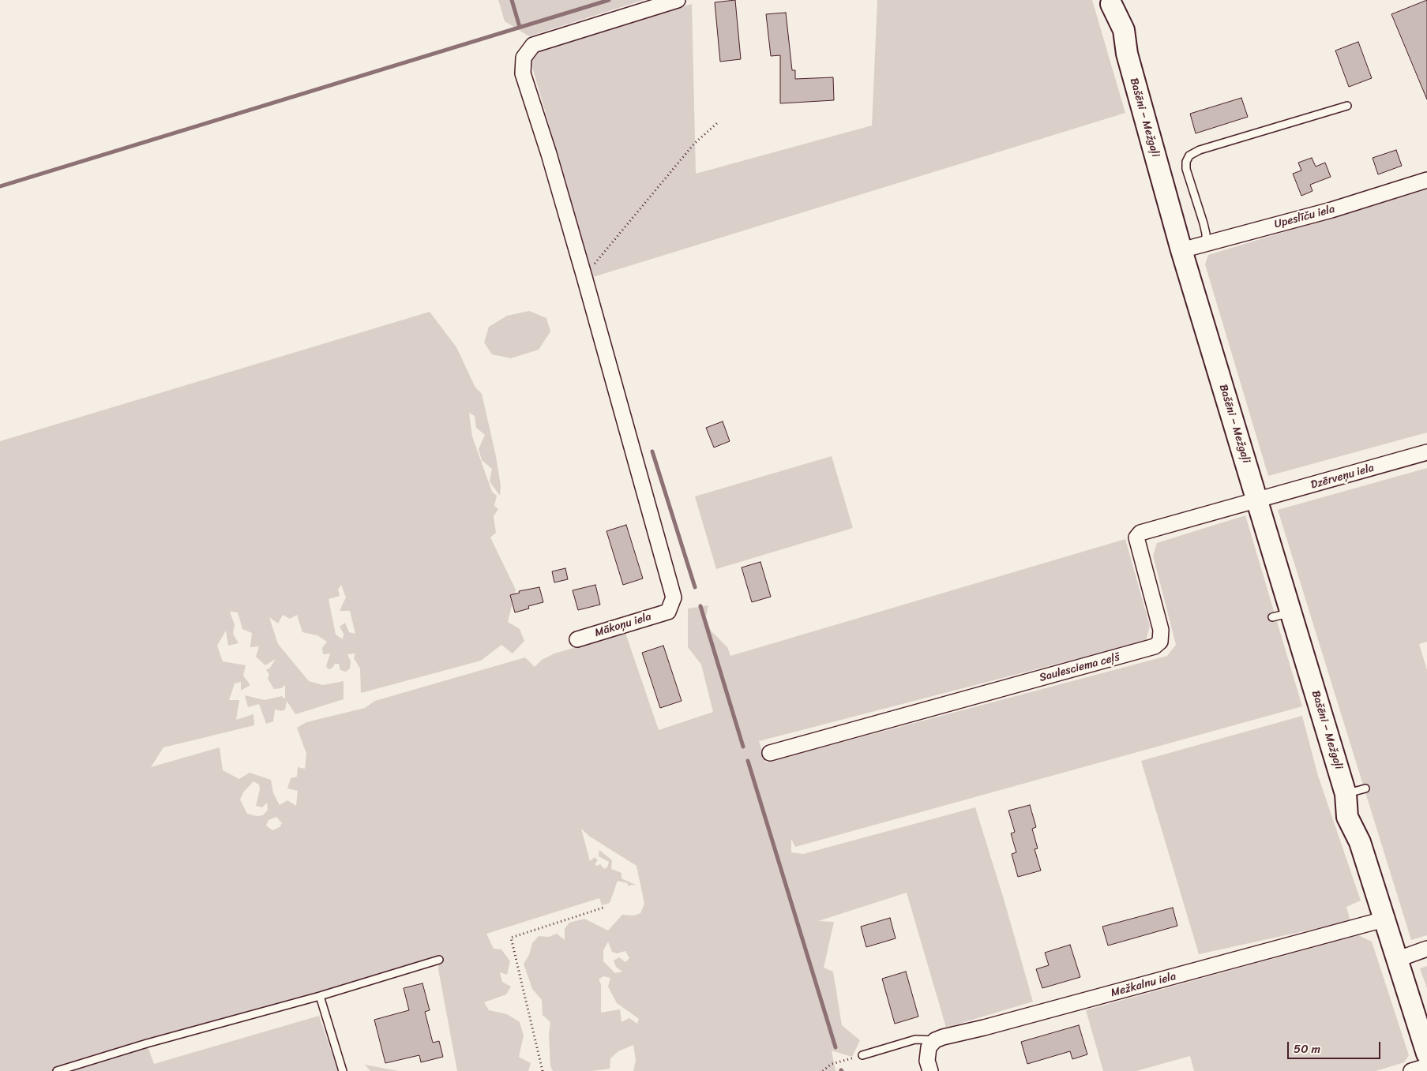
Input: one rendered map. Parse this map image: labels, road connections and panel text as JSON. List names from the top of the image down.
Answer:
{
  "streets": {
    "street": [
      "Bašēni – Mežgaļi",
      "Upeslīču iela",
      "Dzērveņu iela",
      "Mākoņu iela",
      "Saulesciema ceļš",
      "Mežkalnu iela"
    ]
  },
  "crossings": [
    ["Bašēni – Mežgaļi", "Upeslīču iela"],
    ["Bašēni – Mežgaļi", "Dzērveņu iela"],
    ["Bašēni – Mežgaļi", "Saulesciema ceļš"],
    ["Bašēni – Mežgaļi", "Mežkalnu iela"],
    ["Dzērveņu iela", "Saulesciema ceļš"]
  ],
  "scale_bar": "50 m"
}
